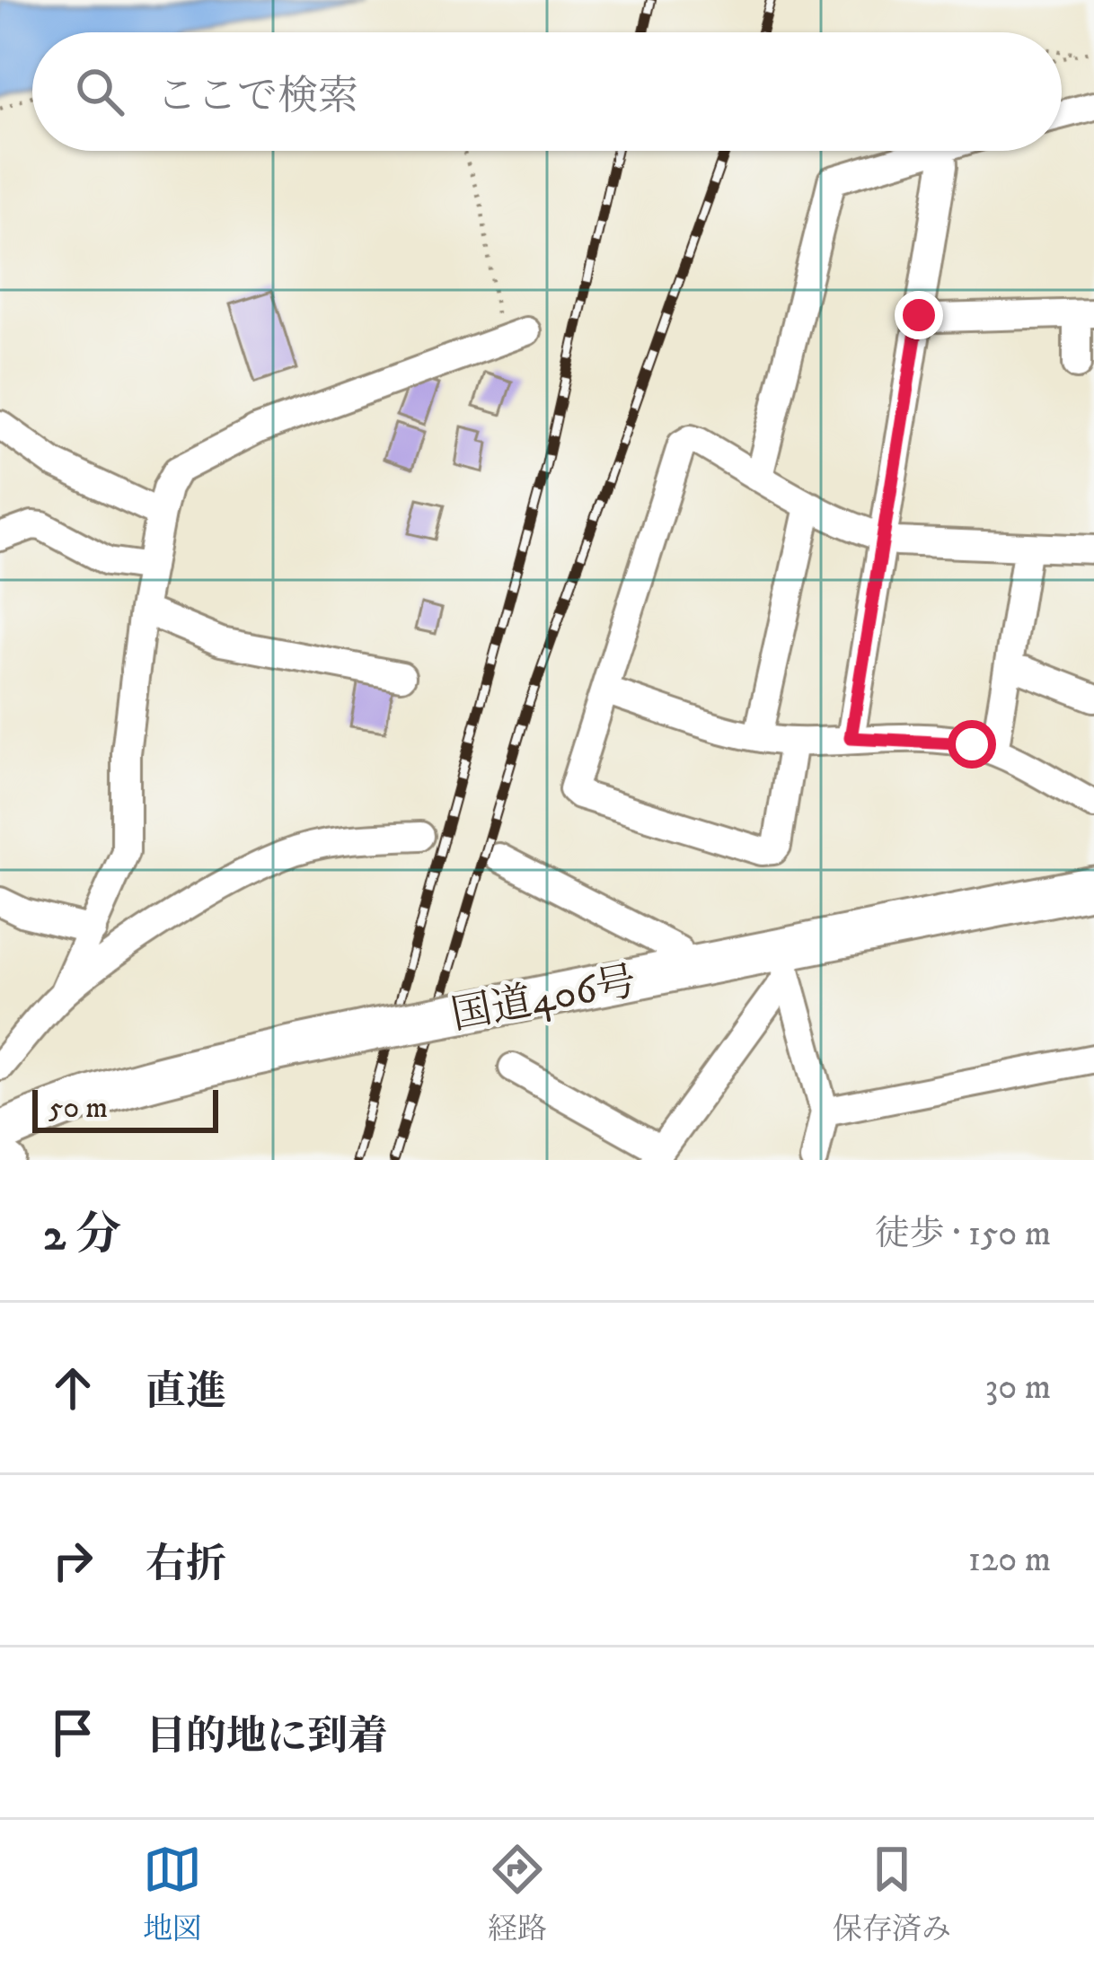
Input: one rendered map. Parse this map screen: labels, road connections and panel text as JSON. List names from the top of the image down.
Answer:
{
  "streets": {
    "highway": ["国道406号"]
  },
  "scale_bar": "50 m",
  "page": {
    "search": "ここで検索",
    "scale": "50 m",
    "heading": ["2 分", "徒歩 · 150 m"],
    "list": [
      ["直進", "30 m"],
      ["右折", "120 m"],
      "目的地に到着"
    ],
    "nav": ["地図", "経路", "保存済み"]
  }
}
